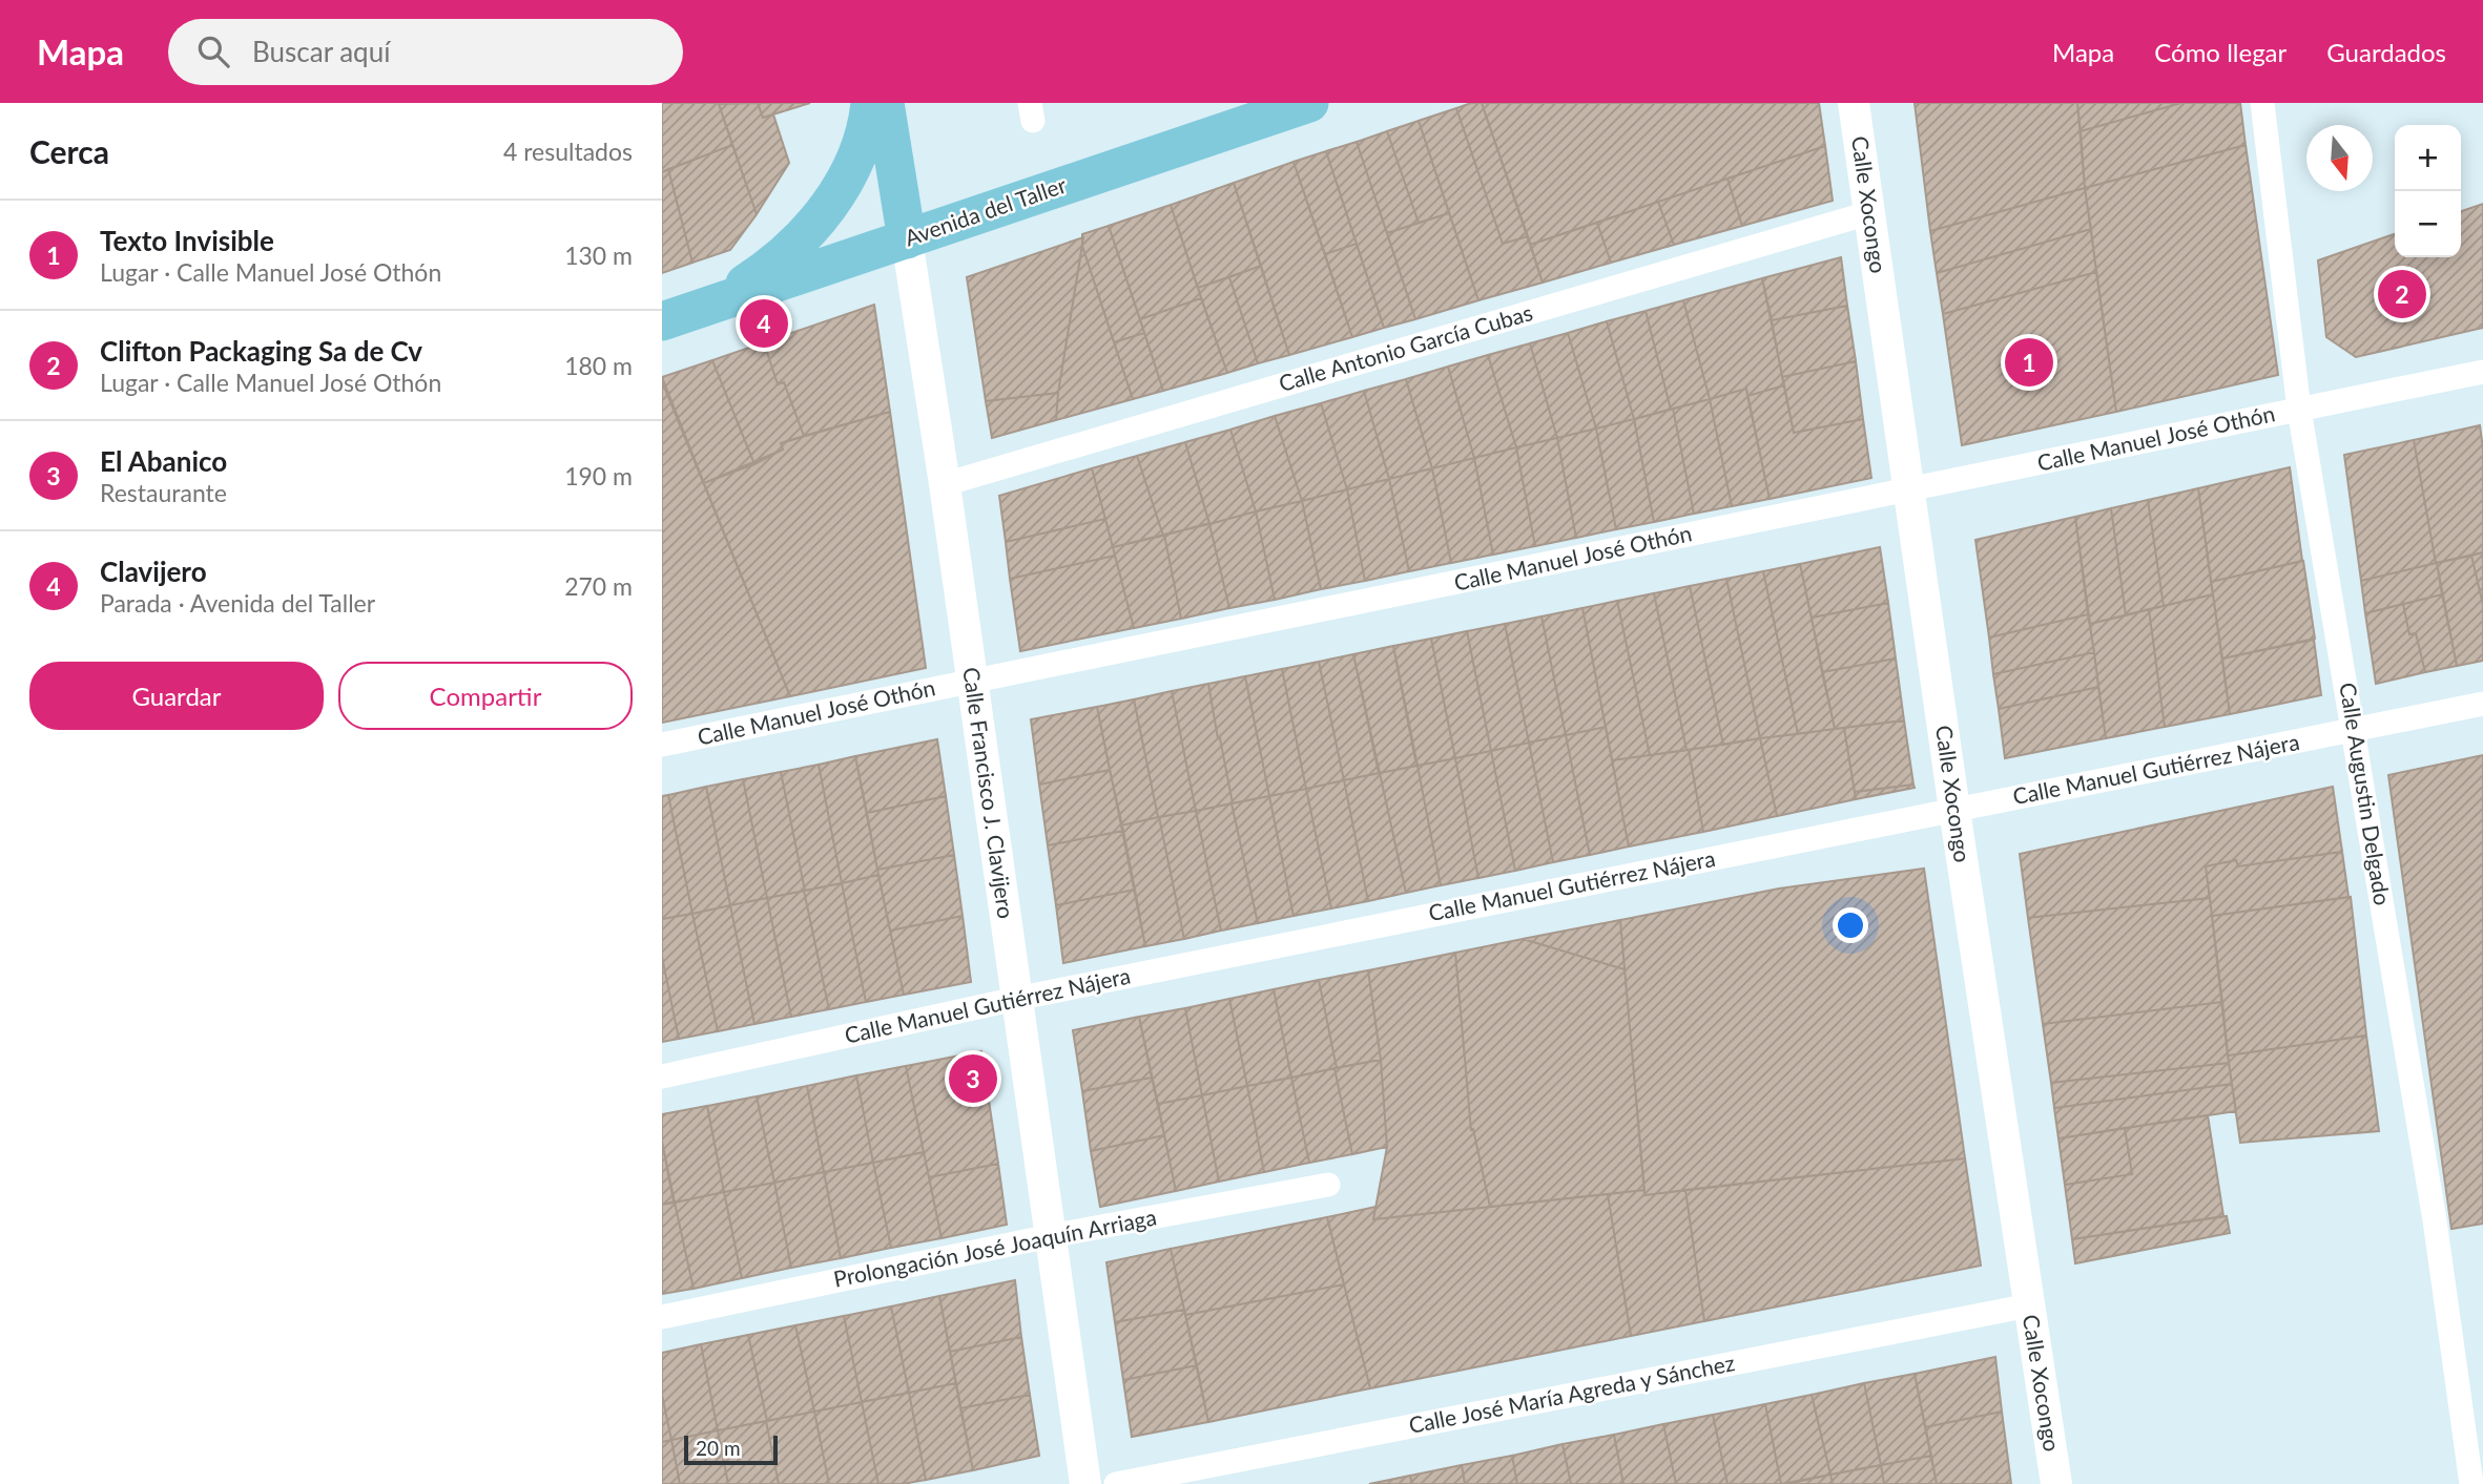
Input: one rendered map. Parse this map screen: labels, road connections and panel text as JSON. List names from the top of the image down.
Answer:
{
  "streets": {
    "main road": ["Avenida del Taller", "Calle Francisco J. Clavijero"],
    "street": [
      "Calle Xocongo",
      "Calle Antonio García Cubas",
      "Calle Manuel José Othón",
      "Calle Manuel Gutiérrez Nájera",
      "Calle Augustin Delgado",
      "Prolongación José Joaquín Arriaga",
      "Calle José María Agreda y Sánchez"
    ]
  },
  "crossings": [
    ["Calle Xocongo", "Calle Antonio García Cubas"],
    ["Calle Xocongo", "Calle Manuel José Othón"],
    ["Calle Xocongo", "Calle Manuel Gutiérrez Nájera"],
    ["Calle Xocongo", "Calle José María Agreda y Sánchez"],
    ["Avenida del Taller", "Calle Francisco J. Clavijero"],
    ["Calle Antonio García Cubas", "Calle Francisco J. Clavijero"],
    ["Calle Manuel José Othón", "Calle Francisco J. Clavijero"],
    ["Calle Manuel José Othón", "Calle Augustin Delgado"],
    ["Calle Manuel Gutiérrez Nájera", "Calle Francisco J. Clavijero"],
    ["Calle Manuel Gutiérrez Nájera", "Calle Augustin Delgado"],
    ["Calle Francisco J. Clavijero", "Prolongación José Joaquín Arriaga"]
  ],
  "scale_bar": "20 m",
  "north": "bottom",
  "page": {
    "header": "Mapa",
    "search": "Buscar aquí",
    "nav": ["Mapa", "Cómo llegar", "Guardados"],
    "heading": ["Cerca", "4 resultados"],
    "map_buttons": ["+", "−"],
    "list": [
      {
        "mark": "1",
        "name": "Texto Invisible",
        "note": "Lugar · Calle Manuel José Othón",
        "value": "130 m"
      },
      {
        "mark": "2",
        "name": "Clifton Packaging Sa de Cv",
        "note": "Lugar · Calle Manuel José Othón",
        "value": "180 m"
      },
      {
        "mark": "3",
        "name": "El Abanico",
        "note": "Restaurante",
        "value": "190 m"
      },
      {
        "mark": "4",
        "name": "Clavijero",
        "note": "Parada · Avenida del Taller",
        "value": "270 m"
      }
    ],
    "pins": [
      "2",
      "4",
      "1",
      "3"
    ],
    "buttons": ["Guardar", "Compartir"],
    "scale": "20 m"
  }
}
